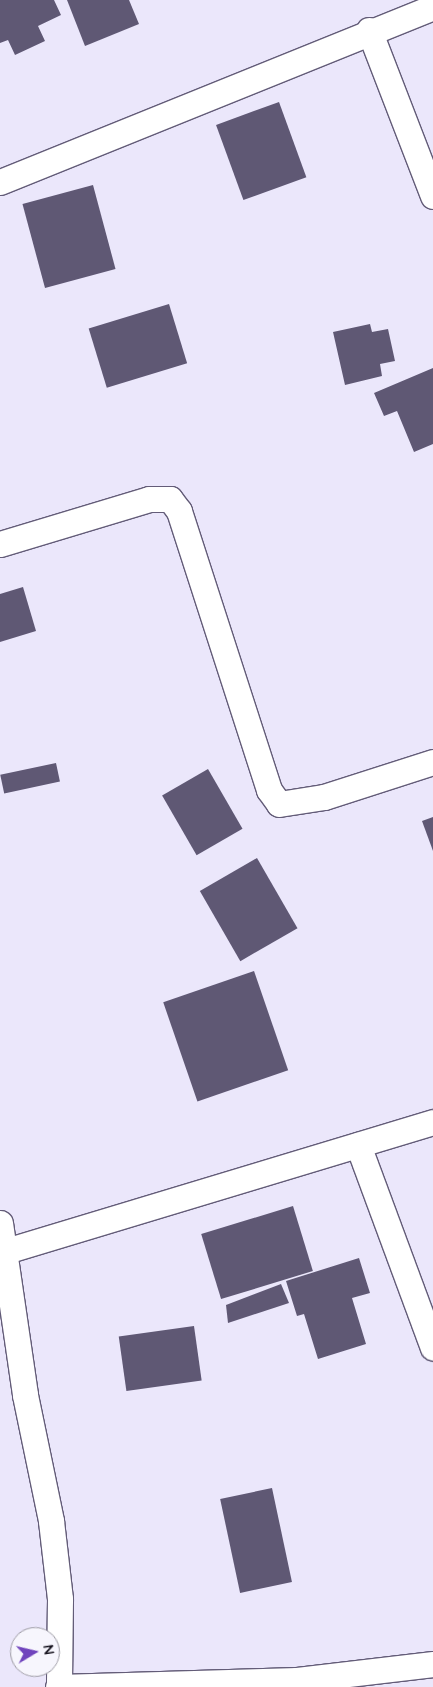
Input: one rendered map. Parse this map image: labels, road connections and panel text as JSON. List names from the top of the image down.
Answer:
{
  "north": "right"
}
